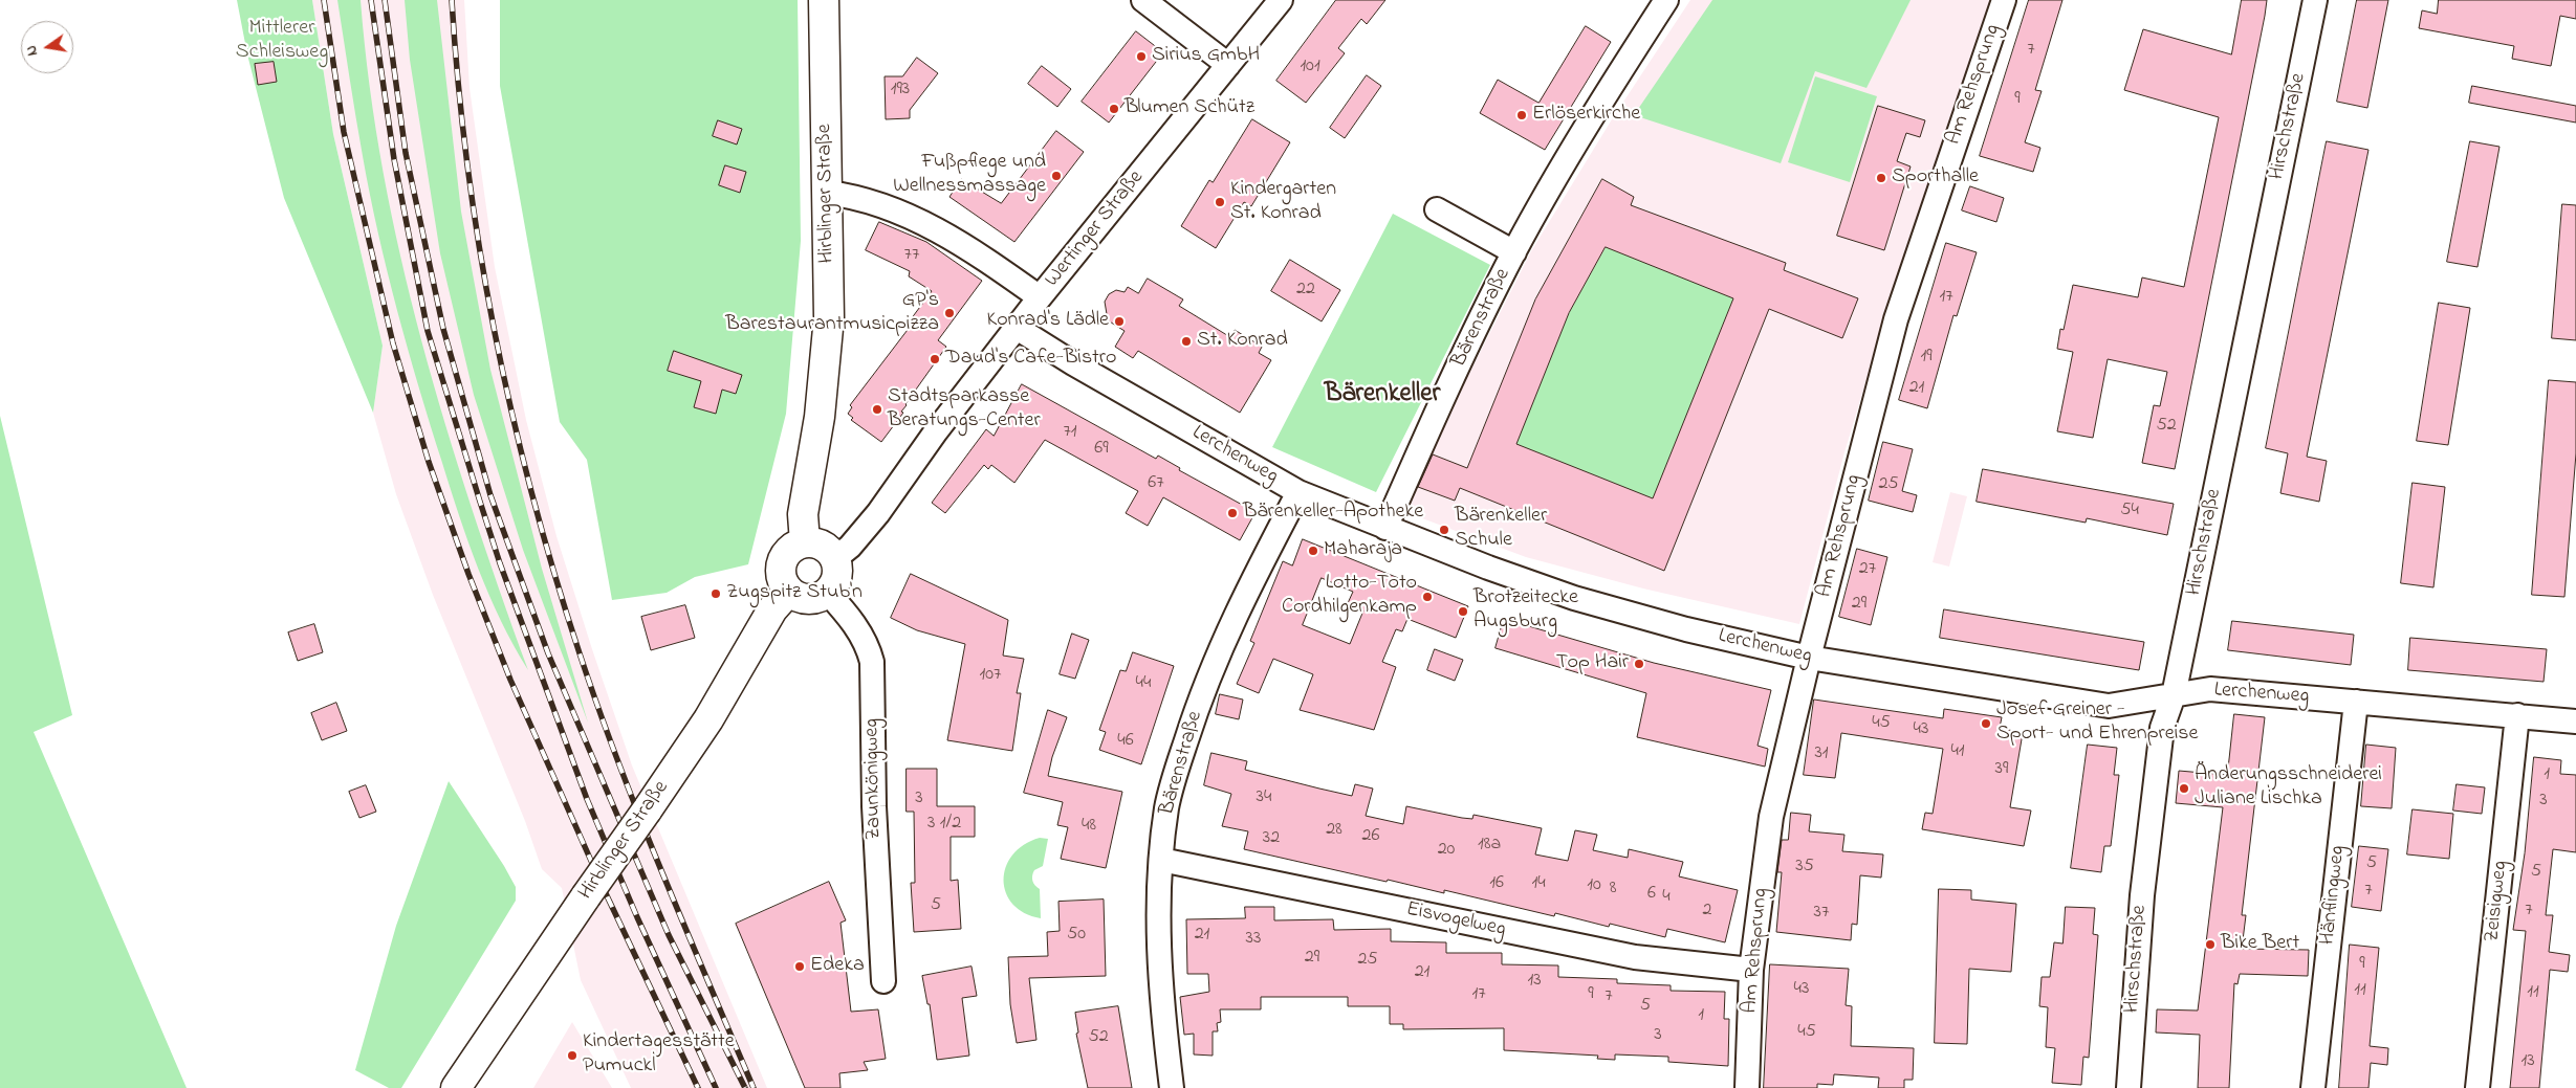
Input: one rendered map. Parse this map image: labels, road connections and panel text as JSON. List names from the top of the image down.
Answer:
{
  "streets": {
    "street": [
      "Am Rehsprung",
      "Hirschstraße",
      "Hirblinger Straße",
      "Wertinger Straße",
      "Bärenstraße",
      "Lerchenweg",
      "Zaunkönigweg",
      "Hänflingweg",
      "Zeisigweg",
      "Eisvogelweg"
    ]
  },
  "crossings": [
    ["Am Rehsprung", "Lerchenweg"],
    ["Am Rehsprung", "Eisvogelweg"],
    ["Hirschstraße", "Lerchenweg"],
    ["Hirblinger Straße", "Wertinger Straße"],
    ["Hirblinger Straße", "Zaunkönigweg"],
    ["Wertinger Straße", "Lerchenweg"],
    ["Wertinger Straße", "Zaunkönigweg"],
    ["Bärenstraße", "Lerchenweg"],
    ["Bärenstraße", "Eisvogelweg"],
    ["Lerchenweg", "Hänflingweg"],
    ["Lerchenweg", "Zeisigweg"]
  ],
  "districts": ["Bärenkeller"],
  "parks": ["Mittlerer Schleisweg"],
  "places": [
    "Sirius GmbH",
    "Blumen Schütz",
    "Erlöserkirche",
    "Fußpflege und Wellnessmassage",
    "Sporthalle",
    "Kindergarten St. Konrad",
    "GP's Barestaurantmusicpizza",
    "Konrad's Lädle",
    "St. Konrad",
    "Daud's Cafe-Bistro",
    "Stadtsparkasse Beratungs-Center",
    "Bärenkeller-Apotheke",
    "Bärenkeller Schule",
    "Maharaja",
    "Zugspitz Stub'n",
    "Lotto-Toto Cordhilgenkamp",
    "Brotzeitecke Augsburg",
    "Top Hair",
    "Josef Greiner - Sport- und Ehrenpreise",
    "Änderungsschneiderei Juliane Lischka",
    "Bike Bert",
    "Edeka",
    "Kindertagesstätte Pumuckl"
  ],
  "house_numbers": [
    "7",
    "101",
    "193",
    "9",
    "77",
    "22",
    "17",
    "19",
    "21",
    "52",
    "71",
    "69",
    "67",
    "25",
    "54",
    "27",
    "29",
    "107",
    "44",
    "45",
    "43",
    "46",
    "41",
    "31",
    "39",
    "1",
    "34",
    "3",
    "3",
    "3 1/2",
    "48",
    "28",
    "26",
    "32",
    "18a",
    "20",
    "5",
    "35",
    "5",
    "16",
    "14",
    "10",
    "8",
    "7",
    "6",
    "4",
    "5",
    "2",
    "7",
    "37",
    "50",
    "21",
    "33",
    "29",
    "25",
    "9",
    "21",
    "13",
    "43",
    "11",
    "11",
    "17",
    "9",
    "7",
    "5",
    "1",
    "45",
    "3",
    "52",
    "13"
  ],
  "north": "left"
}
